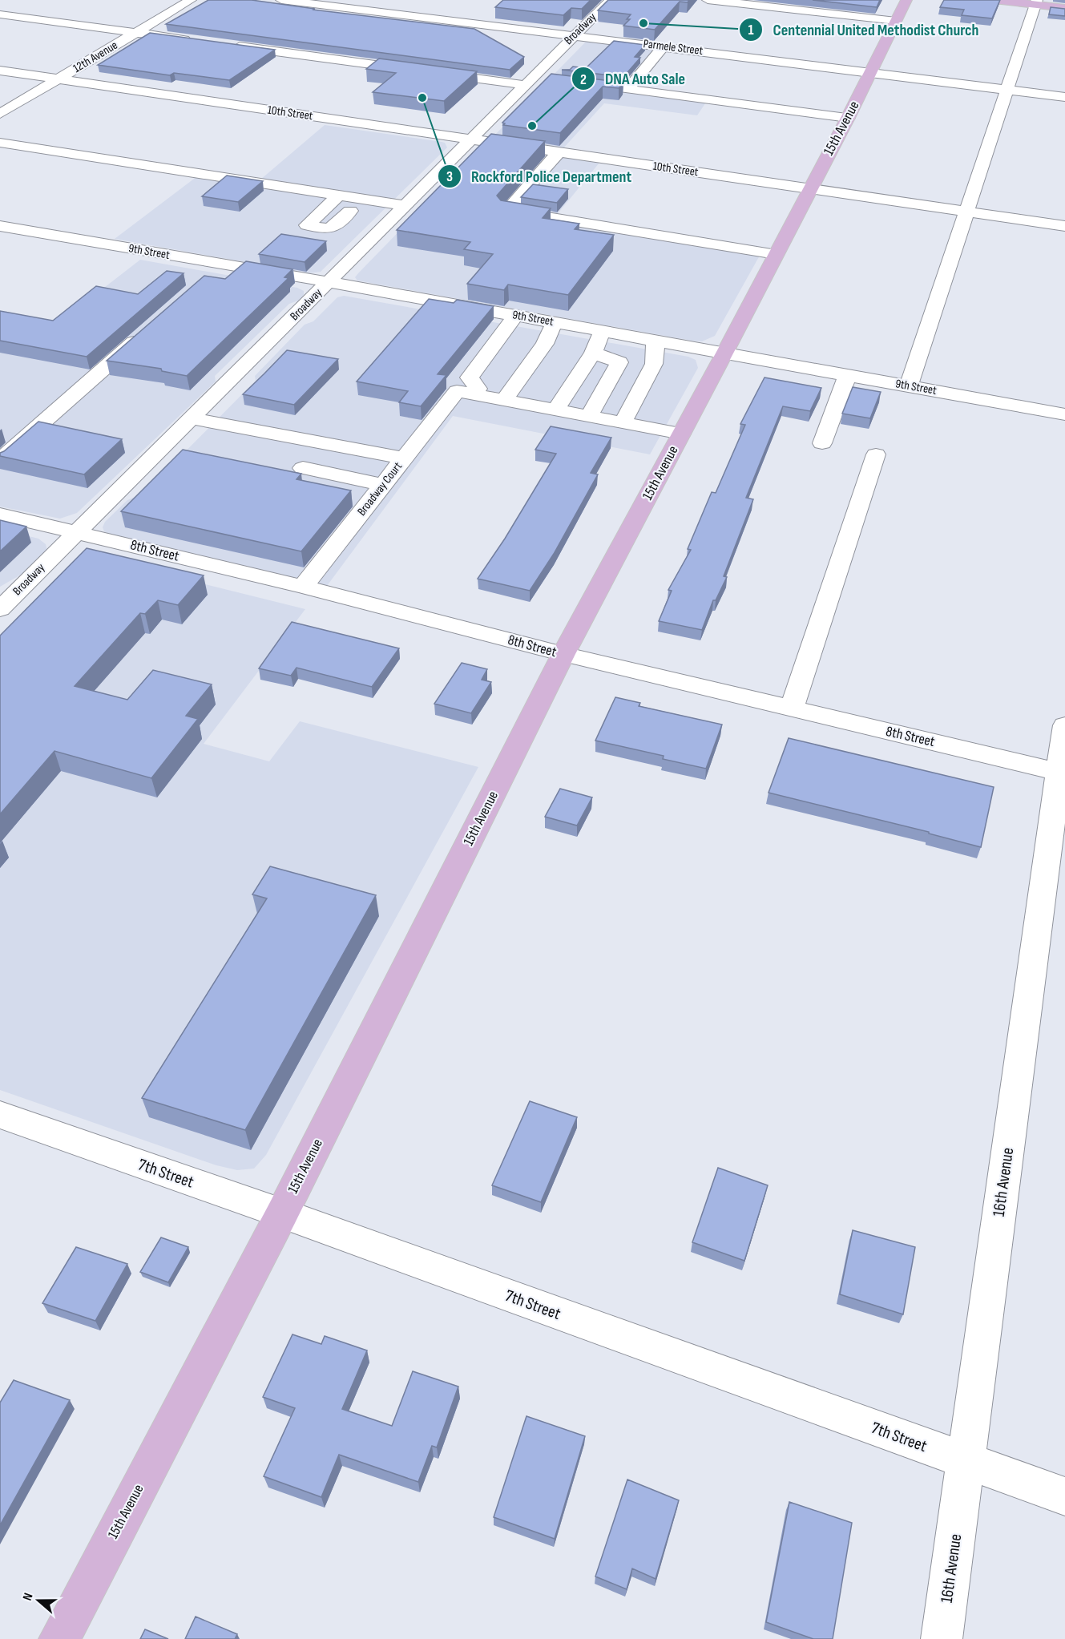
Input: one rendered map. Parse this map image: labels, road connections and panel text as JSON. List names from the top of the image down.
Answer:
{
  "streets": {
    "main road": ["15th Avenue"],
    "street": [
      "Broadway",
      "Parmele Street",
      "12th Avenue",
      "10th Street",
      "9th Street",
      "Broadway Court",
      "8th Street",
      "7th Street",
      "16th Avenue"
    ]
  },
  "crossings": [
    ["Broadway", "Parmele Street"],
    ["Broadway", "10th Street"],
    ["Broadway", "9th Street"],
    ["Broadway", "8th Street"],
    ["Parmele Street", "15th Avenue"],
    ["12th Avenue", "10th Street"],
    ["10th Street", "15th Avenue"],
    ["15th Avenue", "9th Street"],
    ["15th Avenue", "8th Street"],
    ["15th Avenue", "7th Street"],
    ["Broadway Court", "8th Street"],
    ["8th Street", "16th Avenue"],
    ["7th Street", "16th Avenue"]
  ],
  "places": ["Centennial United Methodist Church", "Rockford Police Department", "DNA Auto Sale"],
  "north": "left"
}
